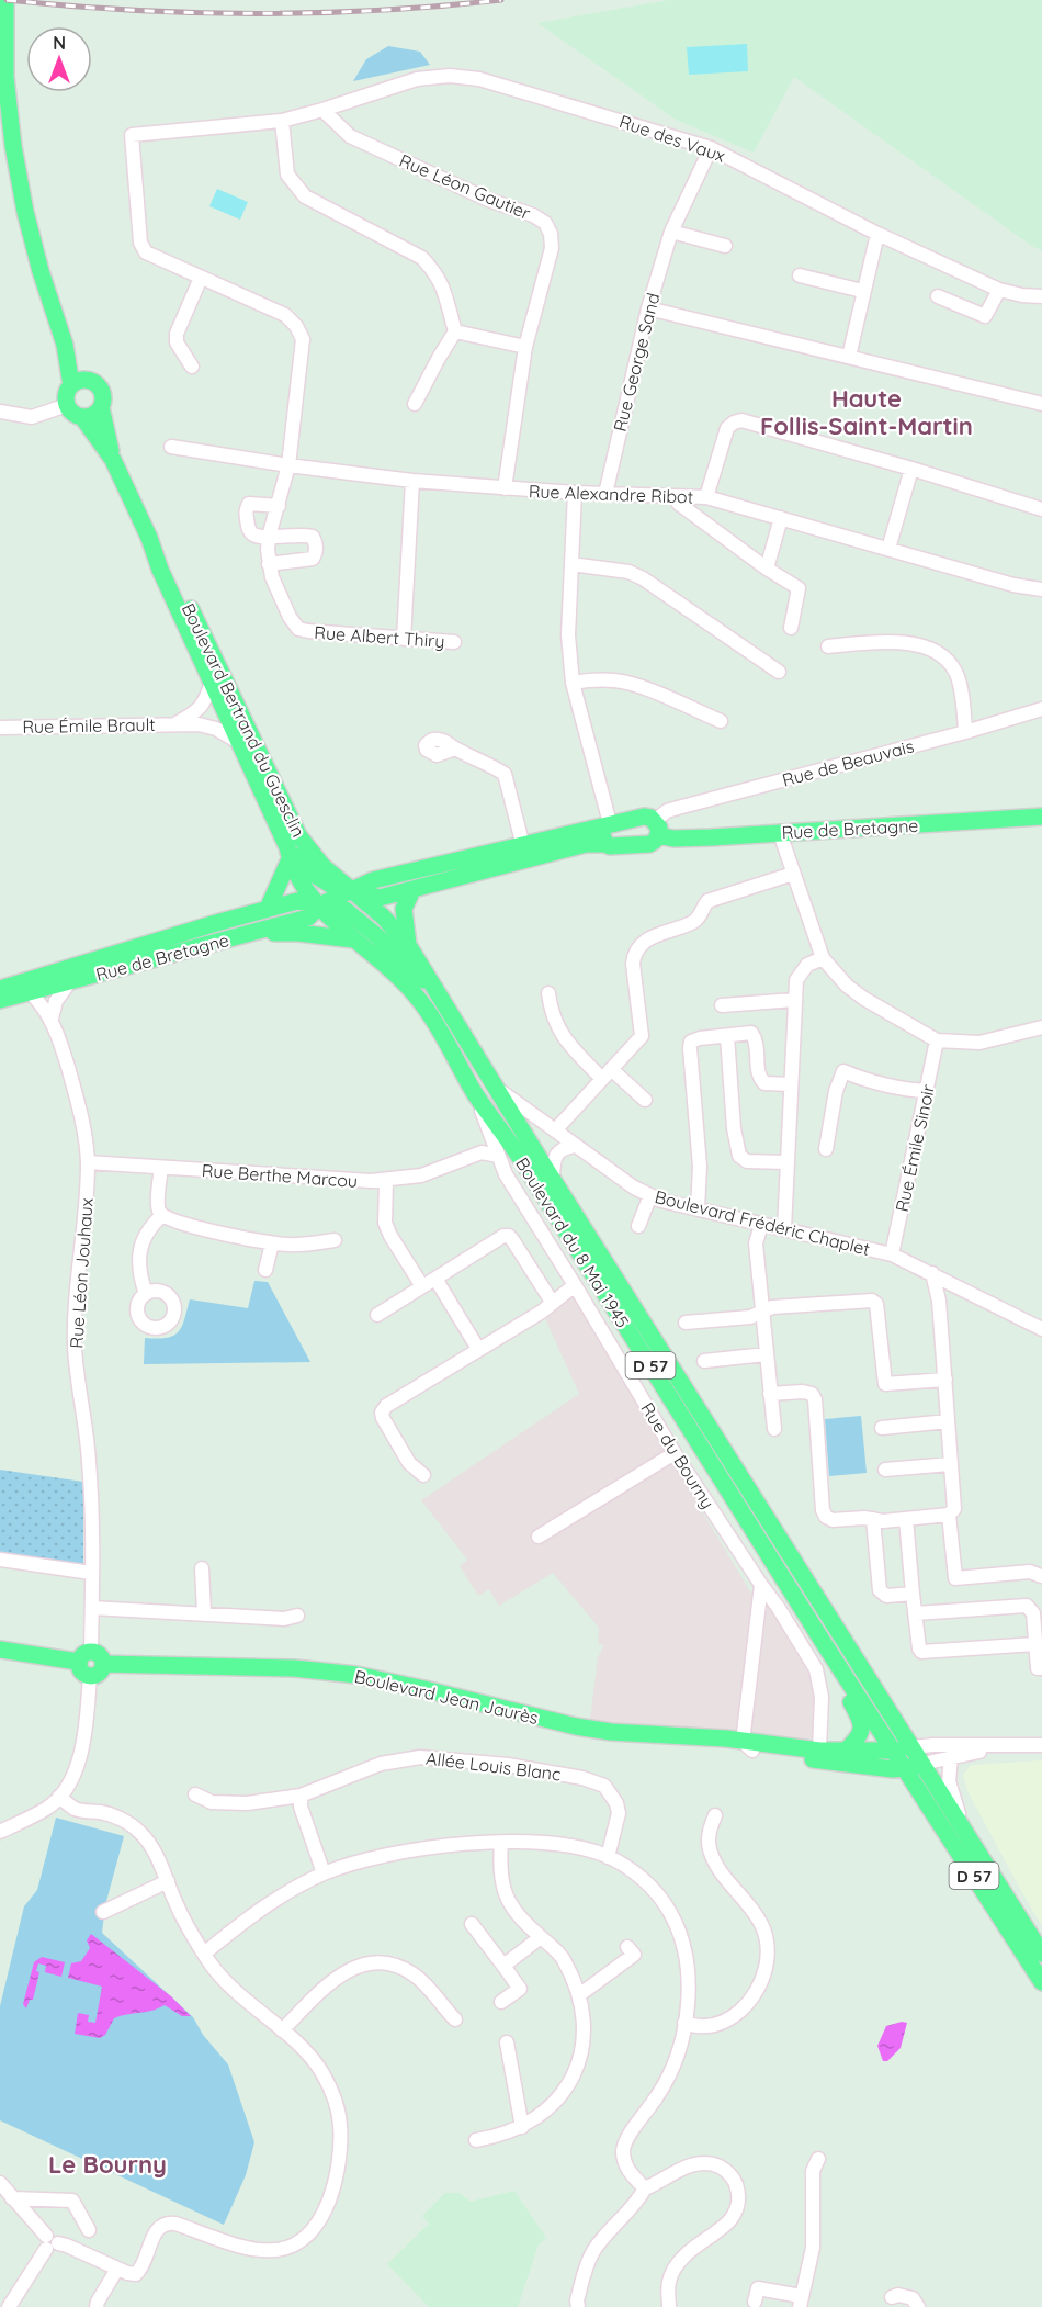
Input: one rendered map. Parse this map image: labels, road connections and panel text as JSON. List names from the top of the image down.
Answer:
{
  "streets": {
    "main road": [
      "Boulevard Bertrand du Guesclin",
      "Rue de Bretagne",
      "Boulevard du 8 Mai 1945",
      "D 57",
      "Boulevard Jean Jaurès"
    ],
    "street": [
      "Rue des Vaux",
      "Rue Léon Gautier",
      "Rue George Sand",
      "Rue Alexandre Ribot",
      "Rue Albert Thiry",
      "Rue Émile Brault",
      "Rue de Beauvais",
      "Rue Émile Sinoir",
      "Rue Berthe Marcou",
      "Boulevard Frédéric Chaplet",
      "Rue Léon Jouhaux",
      "Rue du Bourny",
      "Allée Louis Blanc"
    ]
  },
  "crossings": [
    ["Rue des Vaux", "Rue Léon Gautier"],
    ["Rue des Vaux", "Rue George Sand"],
    ["Rue des Vaux", "Rue Albert Thiry"],
    ["Rue Léon Gautier", "Rue Alexandre Ribot"],
    ["Rue George Sand", "Rue Alexandre Ribot"],
    ["Rue Alexandre Ribot", "Rue Albert Thiry"],
    ["Boulevard Bertrand du Guesclin", "Rue Émile Brault"],
    ["Boulevard Bertrand du Guesclin", "Rue de Bretagne"],
    ["Boulevard Bertrand du Guesclin", "Boulevard du 8 Mai 1945"],
    ["Rue de Beauvais", "Rue de Bretagne"],
    ["Rue de Bretagne", "Boulevard du 8 Mai 1945"],
    ["Rue de Bretagne", "Rue Léon Jouhaux"],
    ["Rue Émile Sinoir", "Boulevard Frédéric Chaplet"],
    ["Rue Berthe Marcou", "Rue Léon Jouhaux"],
    ["Rue Berthe Marcou", "Rue du Bourny"],
    ["Boulevard Frédéric Chaplet", "Boulevard du 8 Mai 1945"],
    ["Boulevard du 8 Mai 1945", "Rue du Bourny"],
    ["Boulevard du 8 Mai 1945", "Boulevard Jean Jaurès"],
    ["Rue Léon Jouhaux", "Boulevard Jean Jaurès"],
    ["Rue du Bourny", "Boulevard Jean Jaurès"]
  ],
  "districts": ["Haute Follis-Saint-Martin", "Le Bourny"],
  "north": "top"
}
